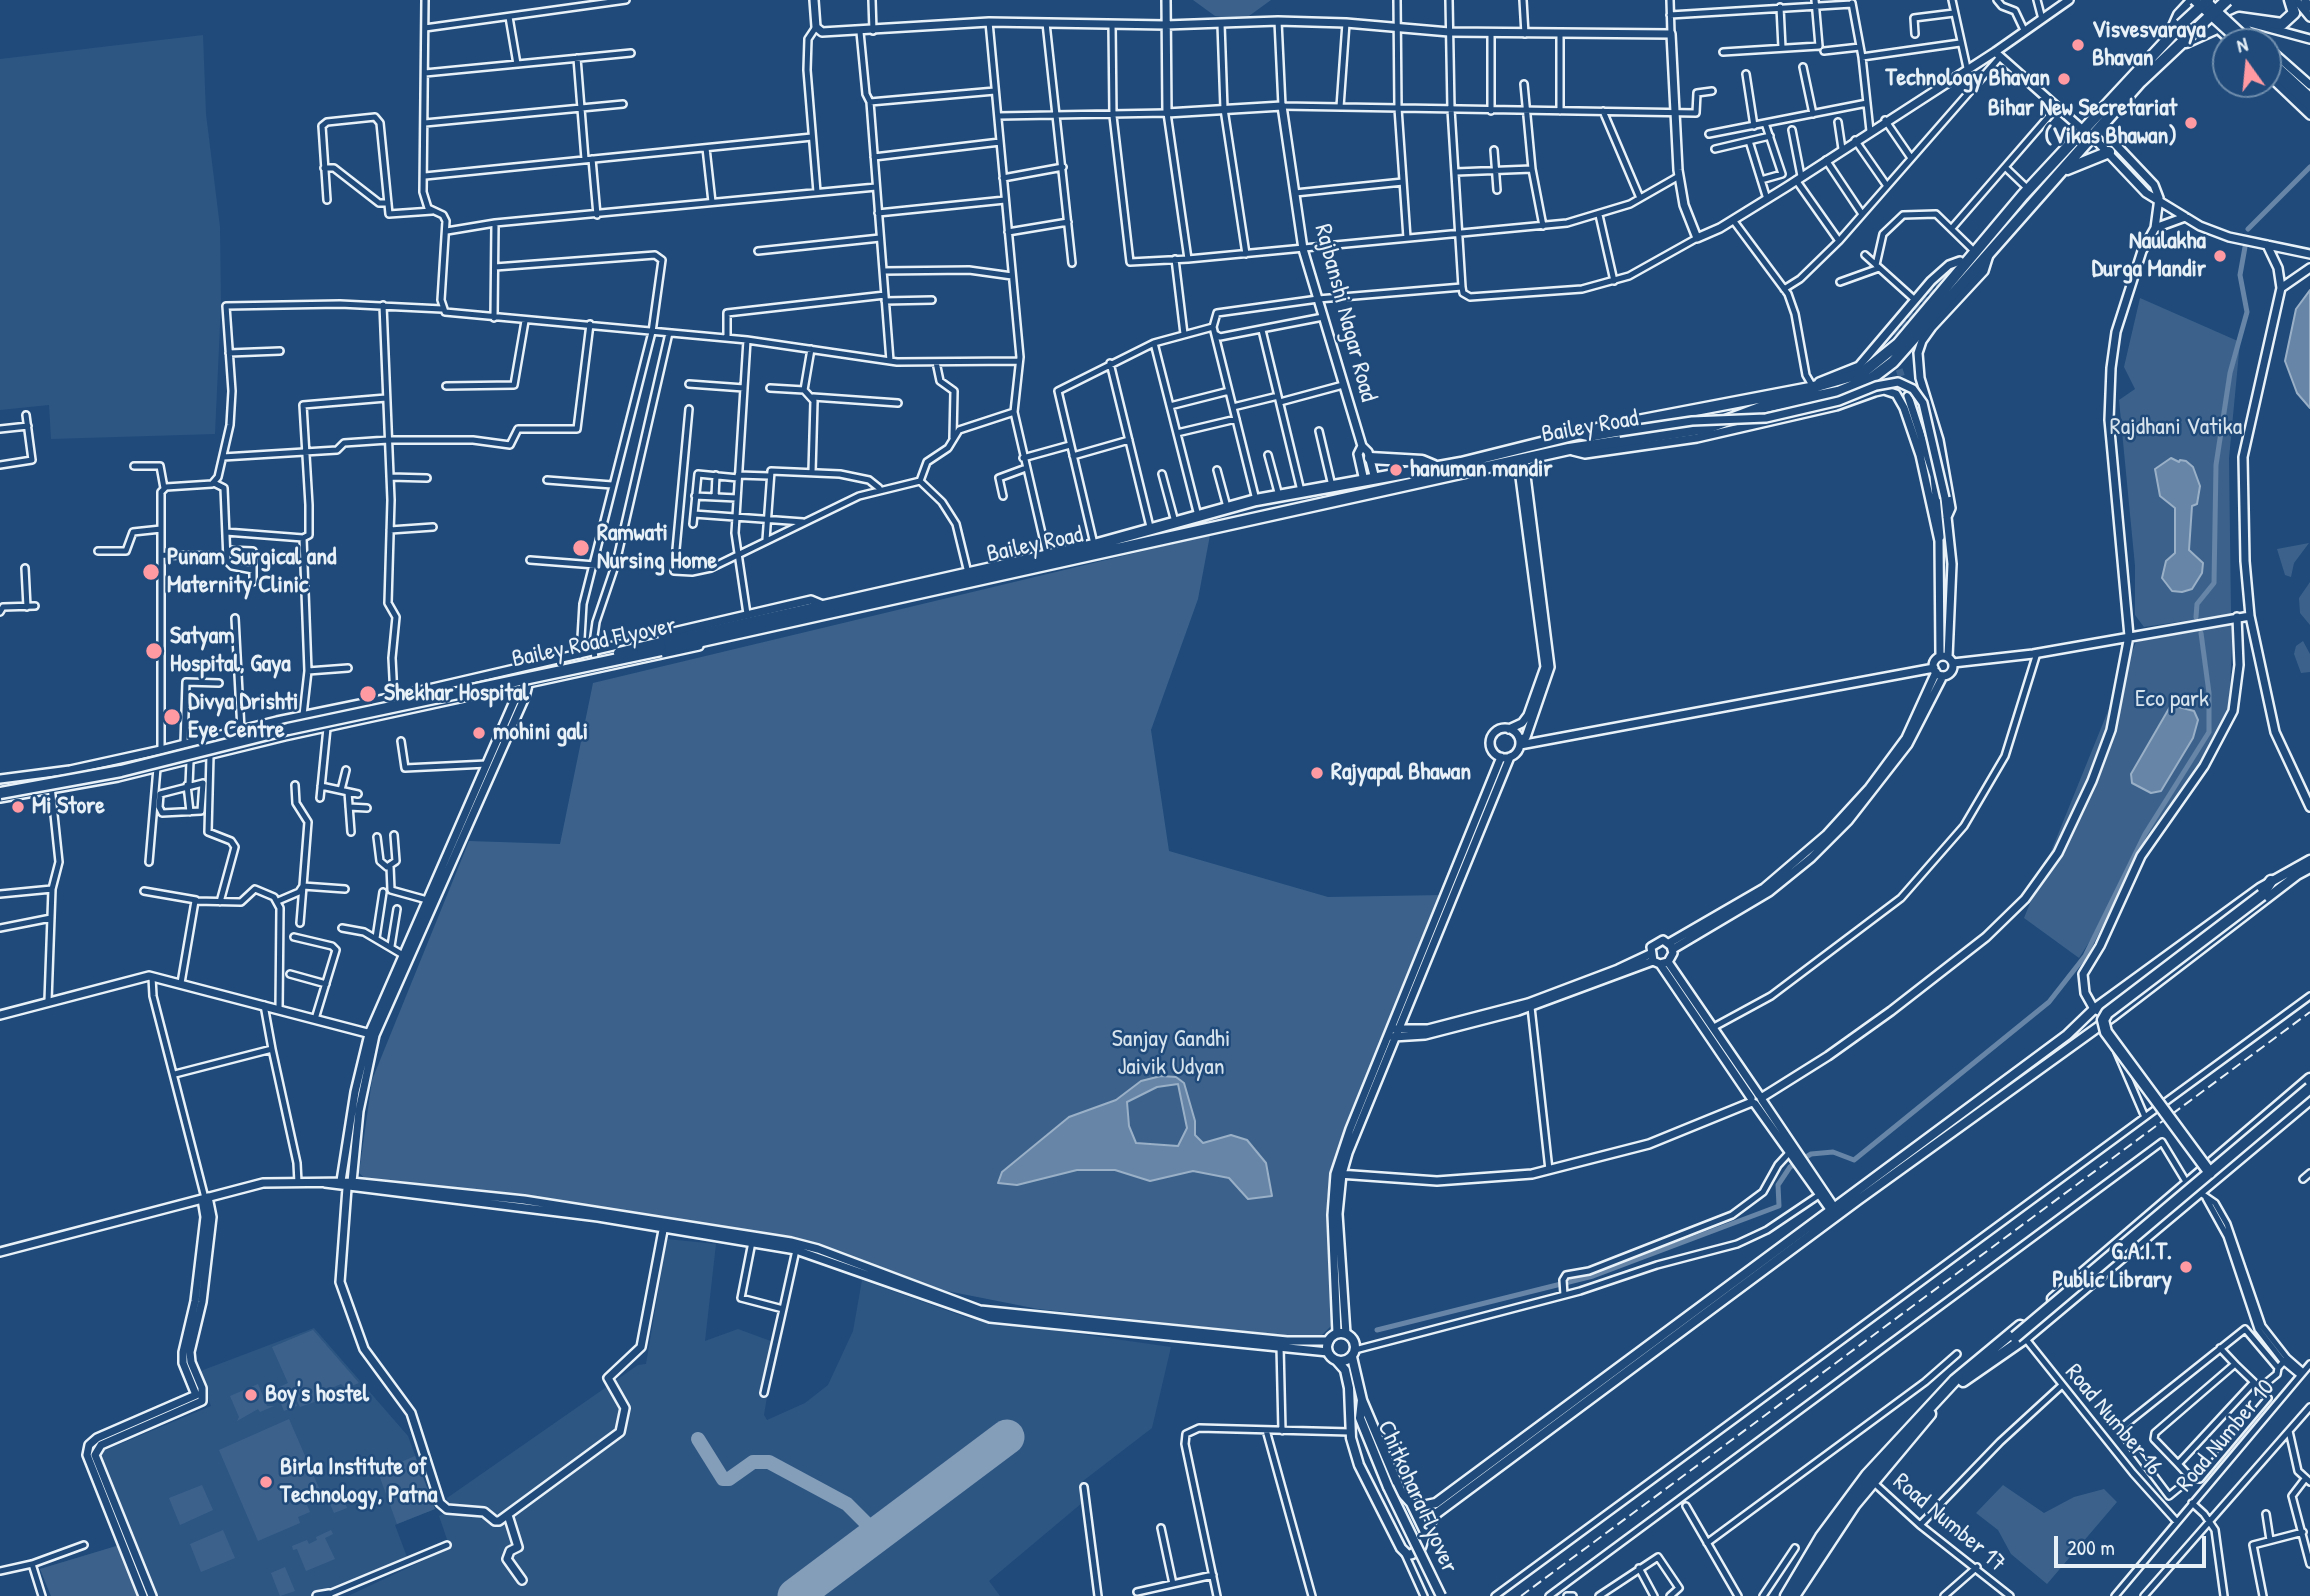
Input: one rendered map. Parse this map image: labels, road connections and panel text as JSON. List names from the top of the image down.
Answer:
{
  "streets": {
    "highway": ["Bailey Road", "Bailey Road Flyover"],
    "main road": ["Chitkohara Flyover"],
    "street": [
      "Rajbanshi Nagar Road",
      "Road Number 16",
      "Road Number 10",
      "Road Number 17"
    ]
  },
  "crossings": [
    ["Rajbanshi Nagar Road", "Bailey Road"],
    ["Bailey Road", "Bailey Road Flyover"],
    ["Road Number 16", "Road Number 10"]
  ],
  "parks": ["Rajdhani Vatika", "Eco park", "Sanjay Gandhi Jaivik Udyan"],
  "places": [
    "Visvesvaraya Bhavan",
    "Technology Bhavan",
    "Bihar New Secretariat (Vikas Bhawan)",
    "Naulakha Durga Mandir",
    "hanuman mandir",
    "Ramwati Nursing Home",
    "Punam Surgical and Maternity Clinic",
    "Satyam Hospital, Gaya",
    "Shekhar Hospital",
    "Divya Drishti Eye Centre",
    "mohini gali",
    "Rajyapal Bhawan",
    "Mi Store",
    "G.A.I.T. Public Library",
    "Boy's hostel",
    "Birla Institute of Technology, Patna"
  ],
  "scale_bar": "200 m",
  "north": "top"
}
